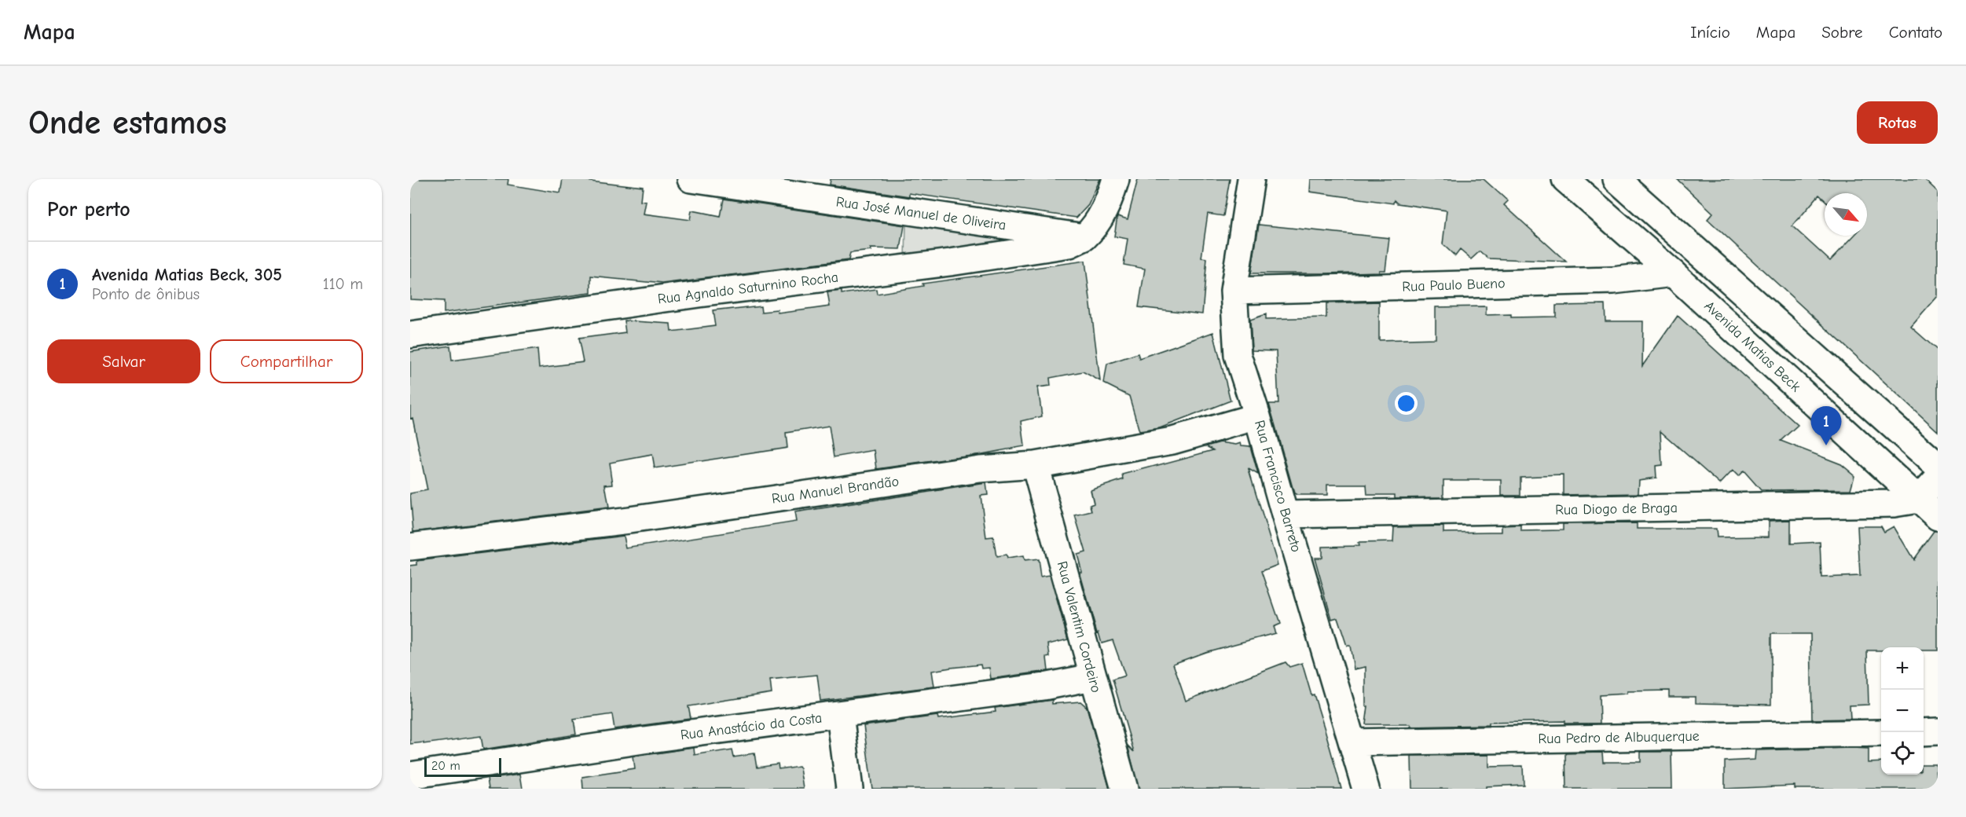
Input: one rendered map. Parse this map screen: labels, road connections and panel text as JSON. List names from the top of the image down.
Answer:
{
  "streets": {
    "street": [
      "Rua José Manuel de Oliveira",
      "Rua Paulo Bueno",
      "Rua Agnaldo Saturnino Rocha",
      "Avenida Matias Beck",
      "Rua Francisco Barreto",
      "Rua Manuel Brandão",
      "Rua Diogo de Braga",
      "Rua Valentim Cordeiro",
      "Rua Anastácio da Costa",
      "Rua Pedro de Albuquerque"
    ]
  },
  "crossings": [
    ["Rua José Manuel de Oliveira", "Rua Agnaldo Saturnino Rocha"],
    ["Rua Paulo Bueno", "Avenida Matias Beck"],
    ["Rua Paulo Bueno", "Rua Francisco Barreto"],
    ["Avenida Matias Beck", "Rua Diogo de Braga"],
    ["Rua Francisco Barreto", "Rua Manuel Brandão"],
    ["Rua Francisco Barreto", "Rua Diogo de Braga"],
    ["Rua Francisco Barreto", "Rua Pedro de Albuquerque"],
    ["Rua Manuel Brandão", "Rua Valentim Cordeiro"],
    ["Rua Valentim Cordeiro", "Rua Anastácio da Costa"]
  ],
  "scale_bar": "20 m",
  "north": "bottom right",
  "page": {
    "header": "Mapa",
    "nav": [
      "Início",
      "Mapa",
      "Sobre",
      "Contato"
    ],
    "buttons": [
      "Rotas",
      ["Salvar", "Compartilhar"]
    ],
    "title": "Onde estamos",
    "heading": "Por perto",
    "list": [
      {
        "mark": "1",
        "name": "Avenida Matias Beck, 305",
        "note": "Ponto de ônibus",
        "value": "110 m"
      }
    ],
    "pins": "1",
    "map_buttons": ["+", "−"],
    "scale": "20 m"
  }
}
